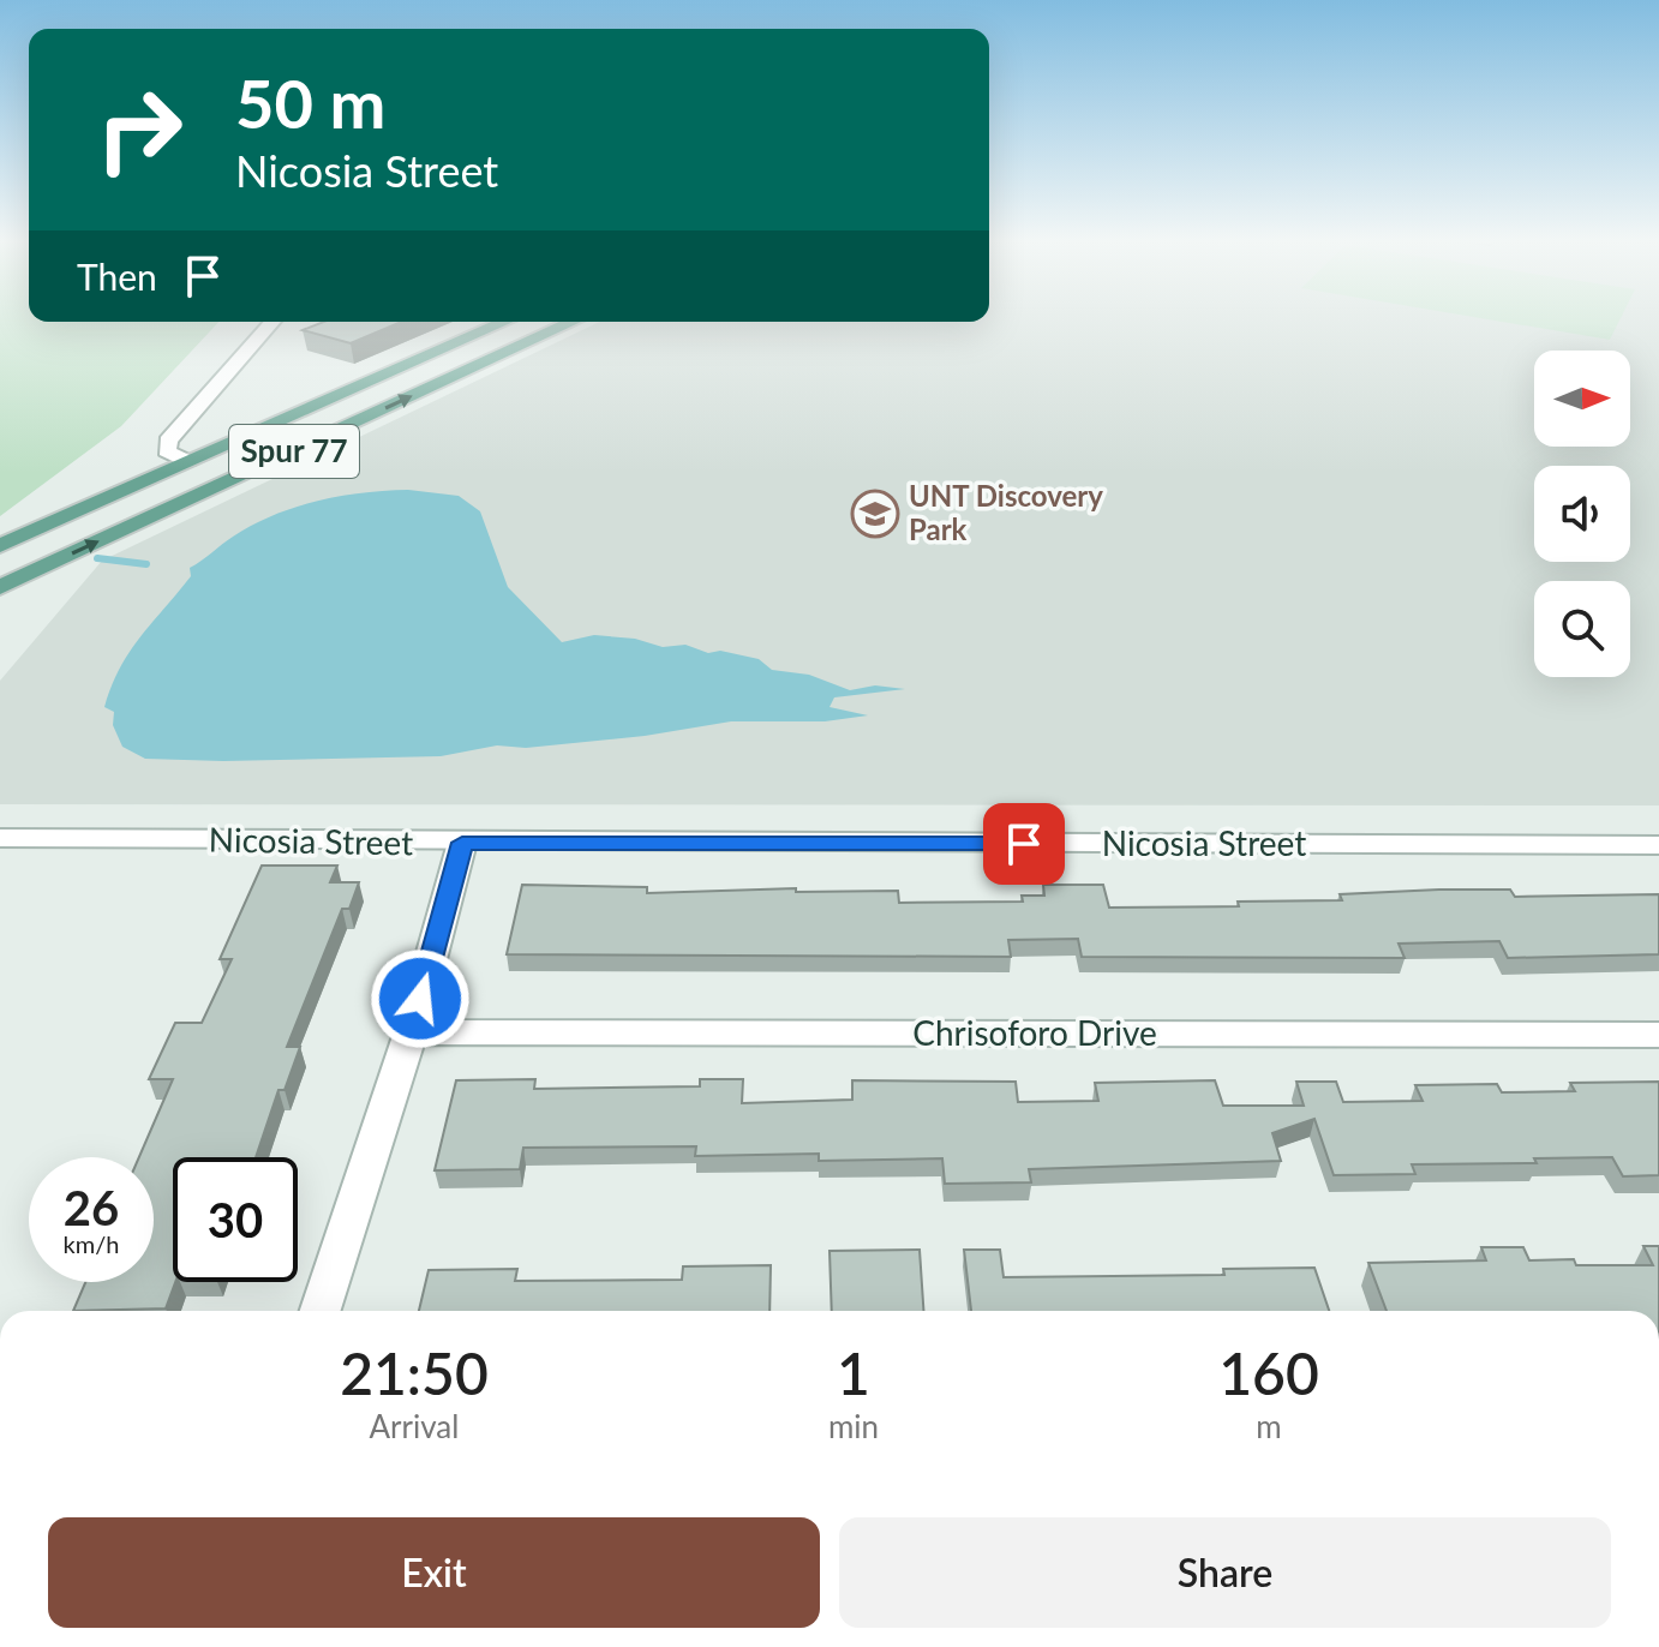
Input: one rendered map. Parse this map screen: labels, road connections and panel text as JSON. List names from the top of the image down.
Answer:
{
  "streets": {
    "main road": ["Spur 77"],
    "street": ["Nicosia Street", "Chrisoforo Drive"]
  },
  "places": {
    "school or university": ["UNT Discovery Park"]
  },
  "north": "right",
  "page": {
    "turn": ["50 m", "Nicosia Street"],
    "then": "Then",
    "speed": "26 km/h",
    "limit": "30",
    "eta": [
      "21:50",
      "Arrival",
      "1",
      "min",
      "160",
      "m"
    ],
    "buttons": ["Exit", "Share"]
  }
}
